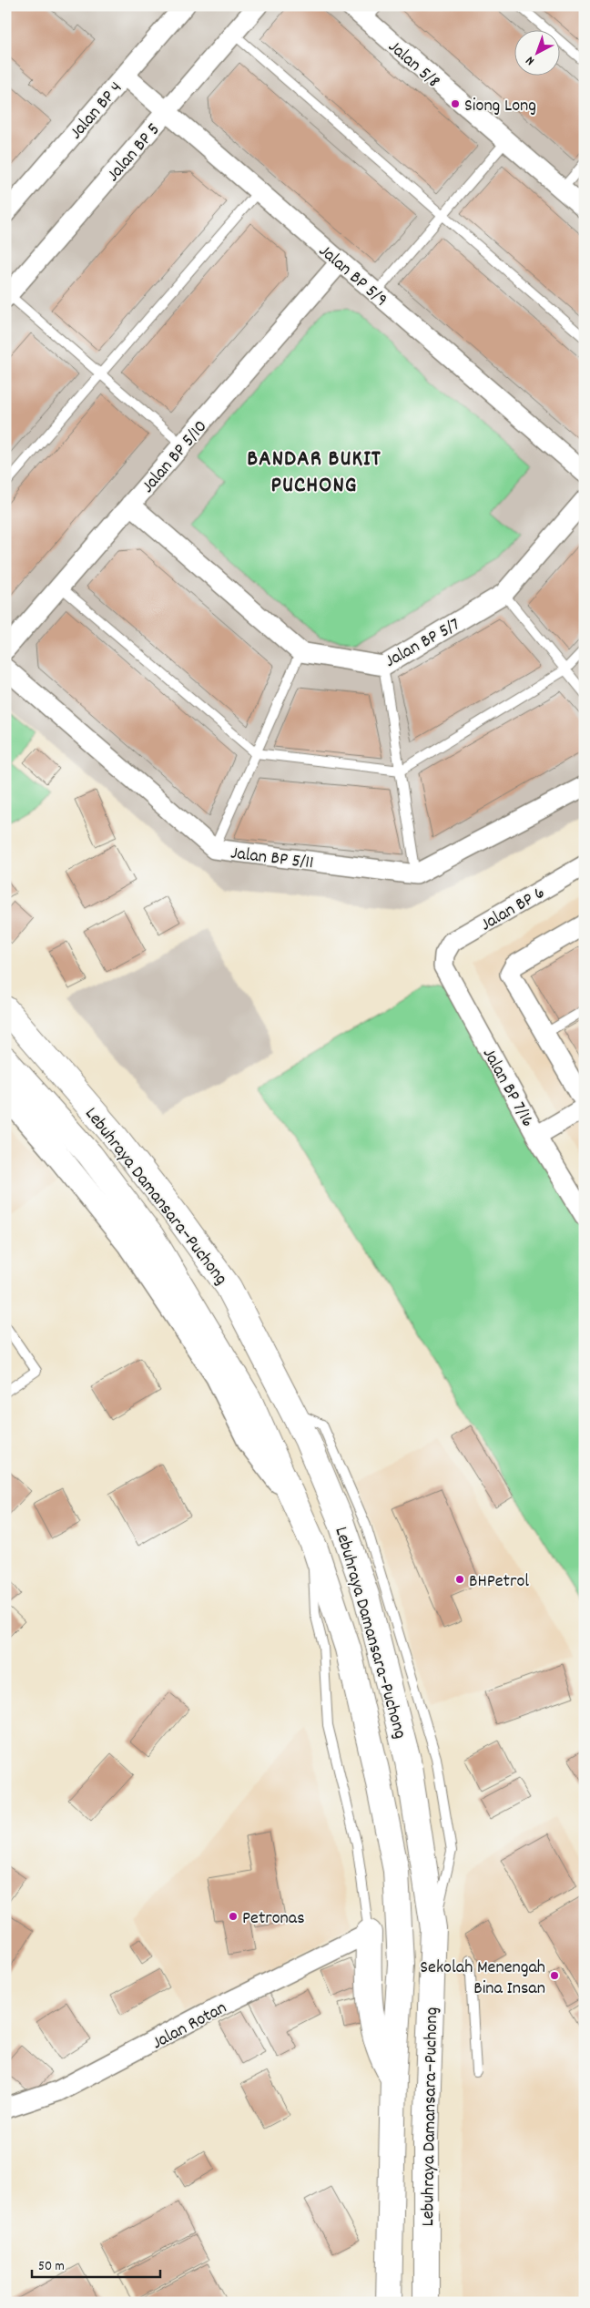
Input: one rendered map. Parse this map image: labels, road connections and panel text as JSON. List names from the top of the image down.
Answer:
{
  "streets": {
    "highway": ["Lebuhraya Damansara–Puchong"],
    "street": [
      "Jalan 5/8",
      "Jalan BP 4",
      "Jalan BP 5",
      "Jalan BP 5/9",
      "Jalan BP 5/10",
      "Jalan BP 5/7",
      "Jalan BP 5/11",
      "Jalan BP 6",
      "Jalan BP 7/16",
      "Jalan Rotan"
    ]
  },
  "crossings": [
    ["Jalan BP 4", "Jalan BP 5/9"],
    ["Jalan BP 5", "Jalan BP 5/9"],
    ["Jalan BP 5/9", "Jalan BP 5/10"],
    ["Jalan BP 6", "Jalan BP 7/16"]
  ],
  "districts": ["BANDAR BUKIT PUCHONG"],
  "places": [
    "Siong Long",
    "BHPetrol",
    "Petronas",
    "Sekolah Menengah Bina Insan"
  ],
  "scale_bar": "50 m",
  "north": "bottom left"
}
